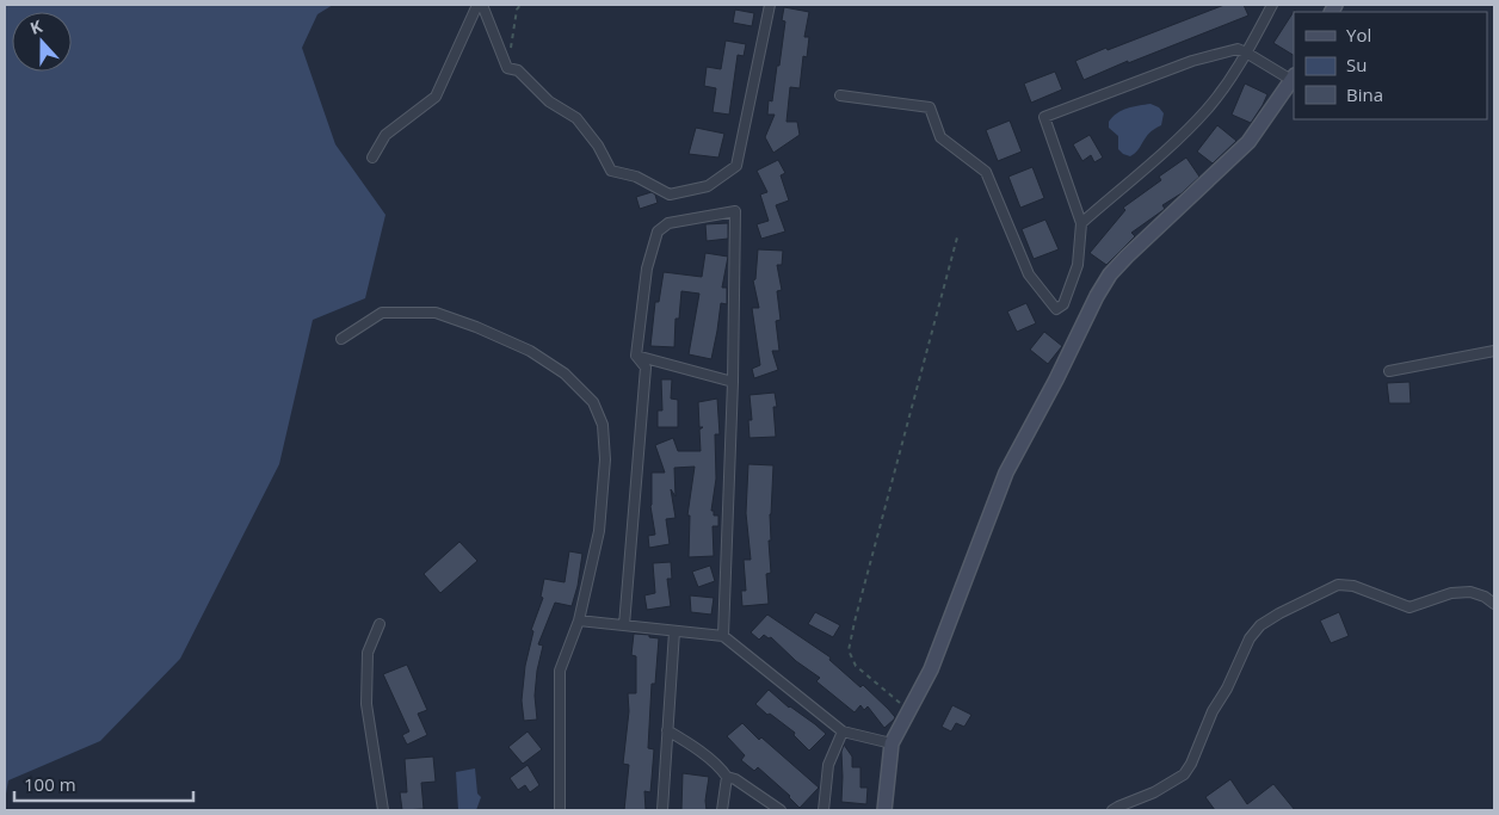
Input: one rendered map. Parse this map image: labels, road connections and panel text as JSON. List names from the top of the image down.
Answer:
{
  "legend": ["Yol", "Su", "Bina"],
  "scale_bar": "100 m",
  "north": "top"
}
